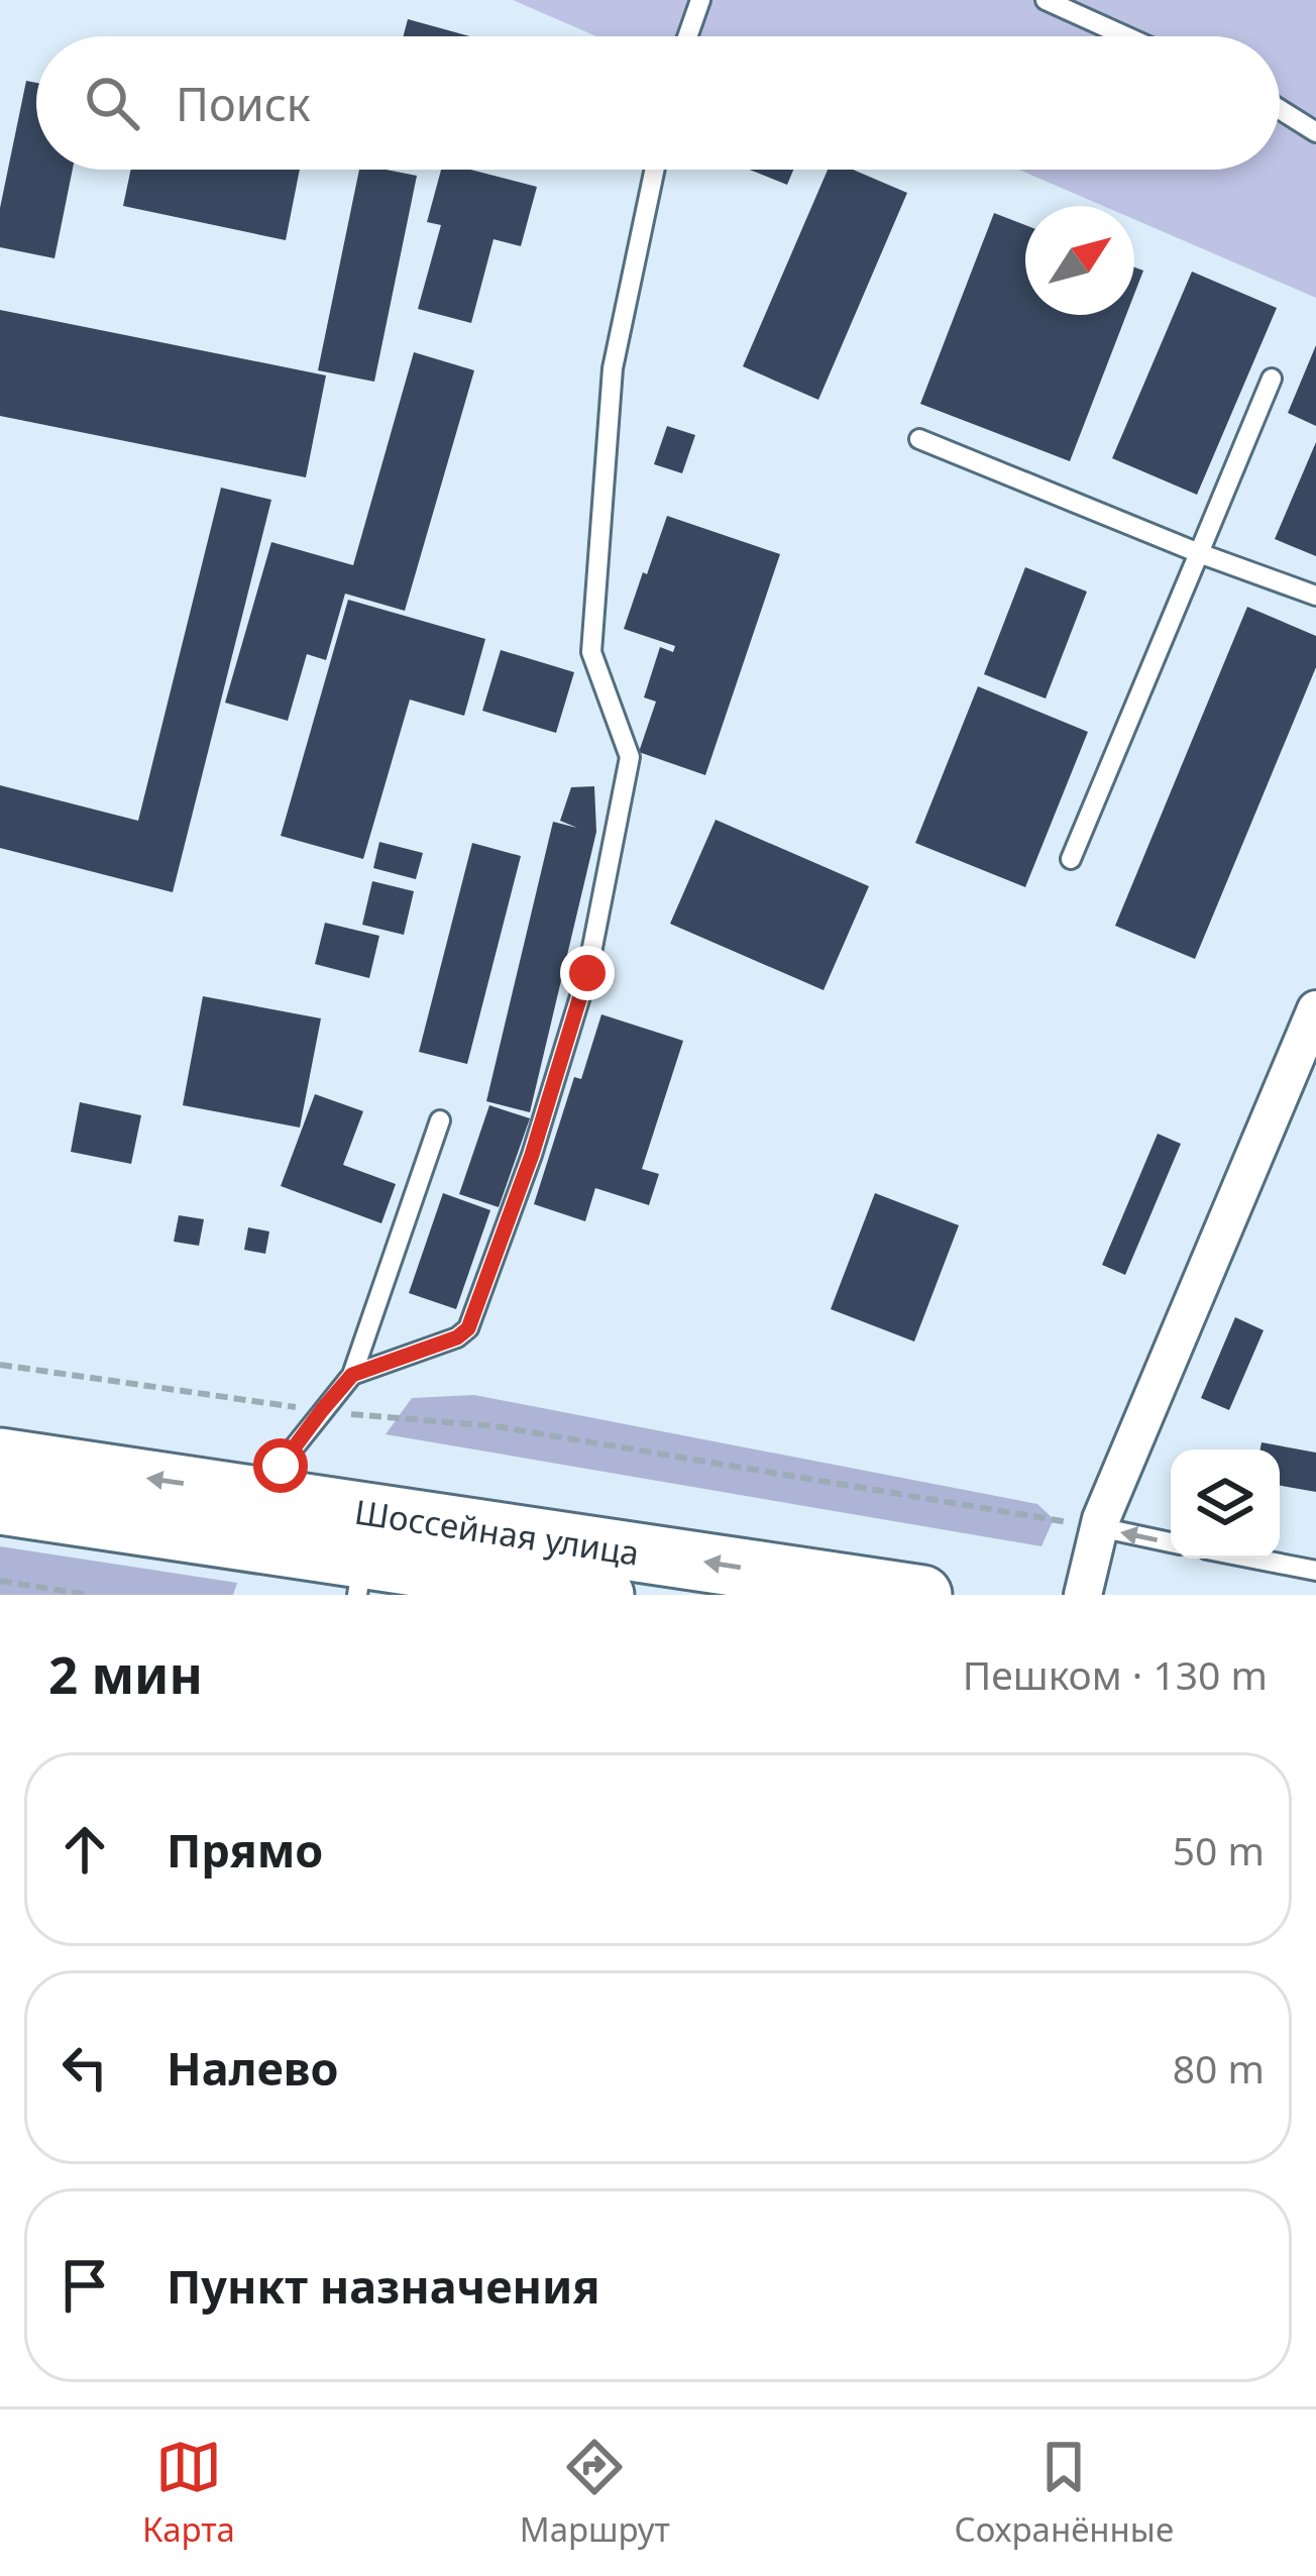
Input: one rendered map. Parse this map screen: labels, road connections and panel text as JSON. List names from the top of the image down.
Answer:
{
  "streets": {
    "main road": ["Шоссейная улица"]
  },
  "north": "top right",
  "page": {
    "search": "Поиск",
    "heading": ["2 мин", "Пешком · 130 m"],
    "list": [
      ["Прямо", "50 m"],
      ["Налево", "80 m"],
      "Пункт назначения"
    ],
    "nav": ["Карта", "Маршрут", "Сохранённые"]
  }
}
